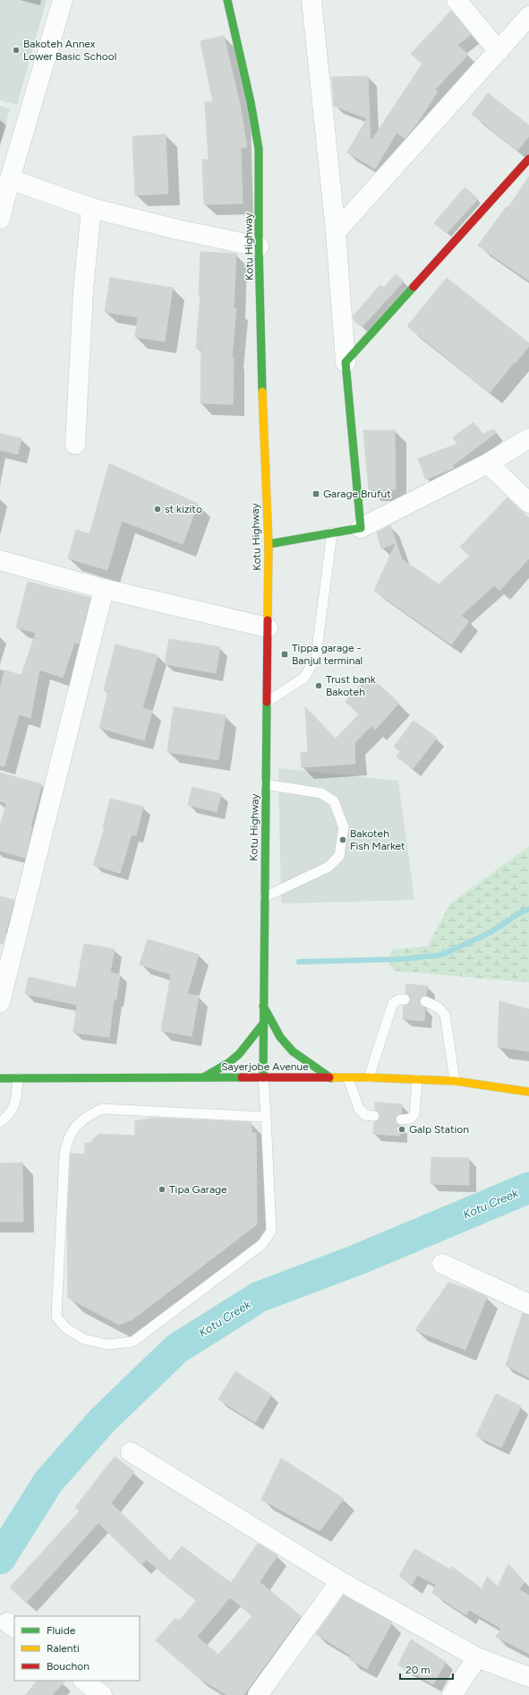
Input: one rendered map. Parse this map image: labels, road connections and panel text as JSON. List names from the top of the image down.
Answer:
{
  "streets": {
    "street": ["Kotu Highway", "Sayerjobe Avenue"]
  },
  "crossings": [
    ["Kotu Highway", "Sayerjobe Avenue"]
  ],
  "water": ["Kotu Creek"],
  "places": {
    "other": [
      "Bakoteh Annex Lower Basic School",
      "st kizito",
      "Trust bank Bakoteh",
      "Bakoteh Fish Market",
      "Galp Station",
      "Tipa Garage"
    ],
    "transit": ["Garage Brufut", "Tippa garage - Banjul terminal"]
  },
  "legend": ["Fluide", "Ralenti", "Bouchon"],
  "scale_bar": "20 m"
}
